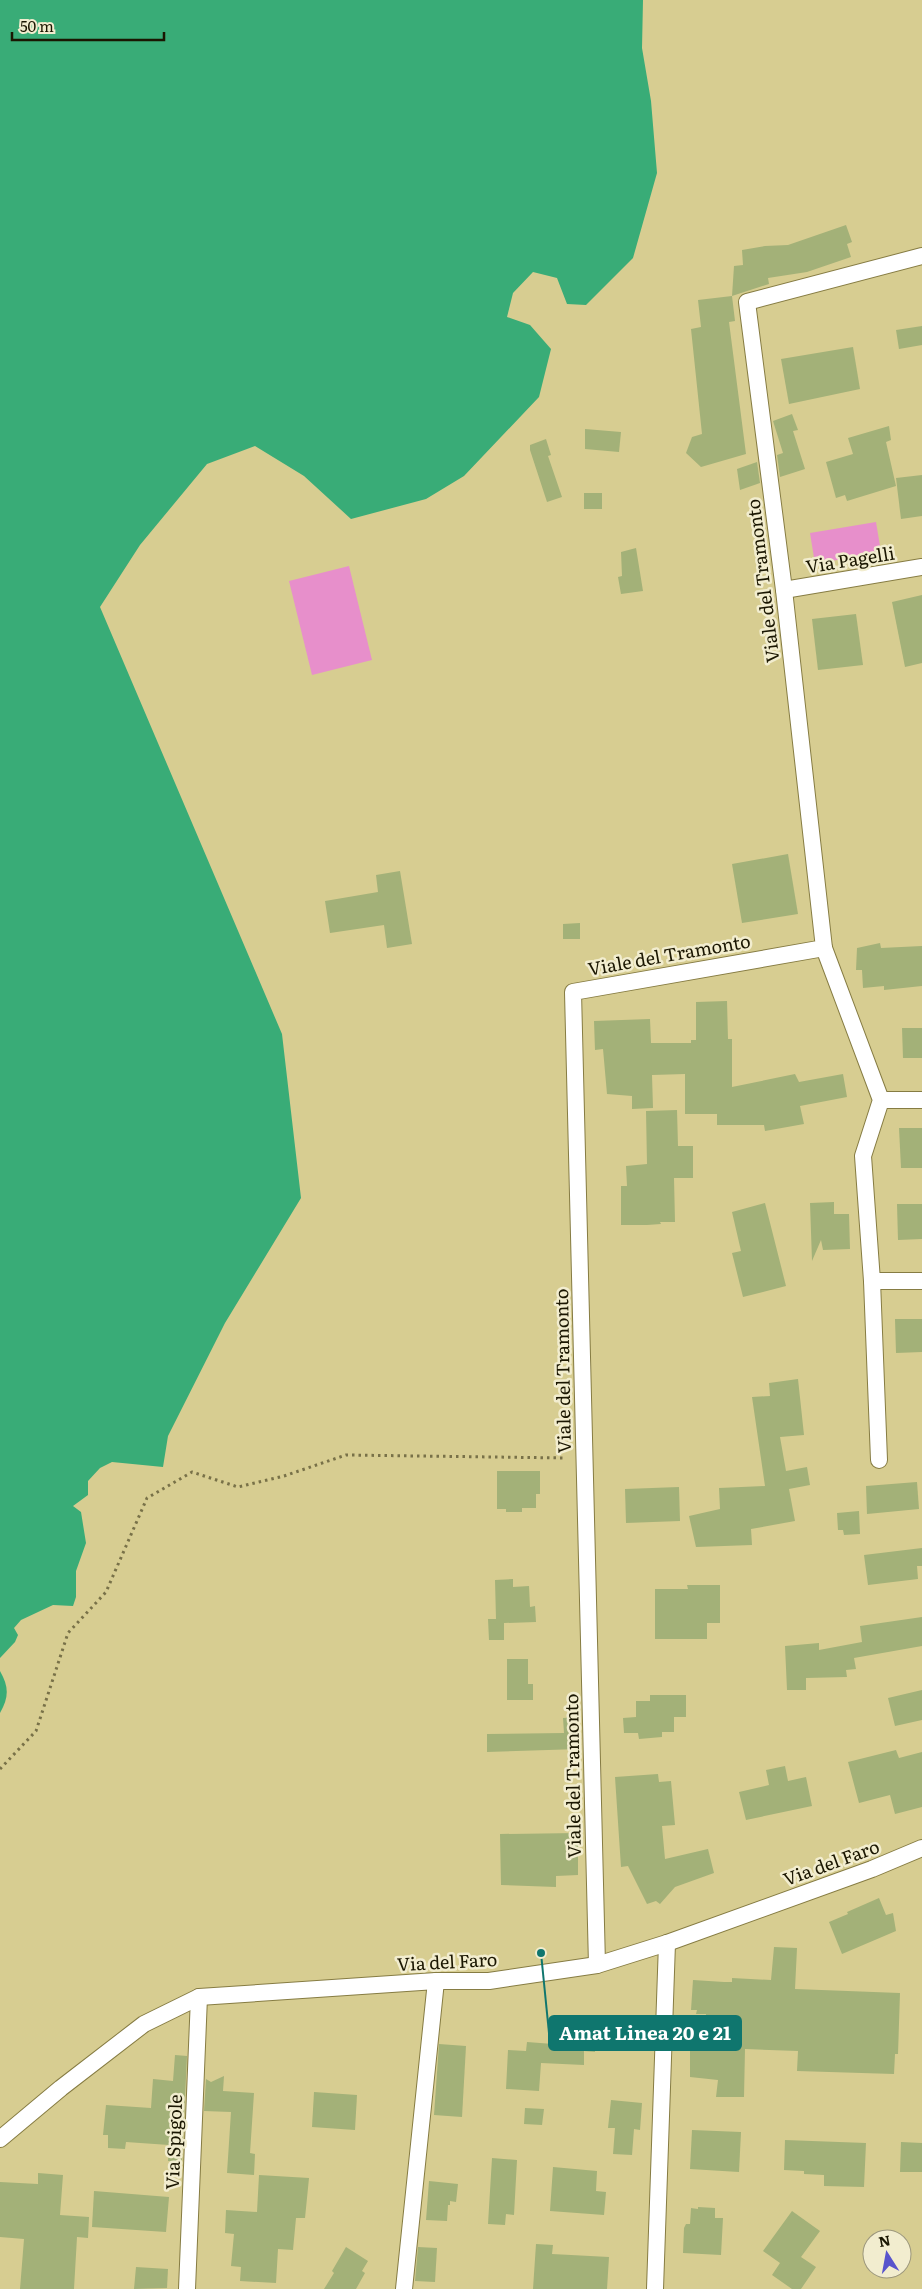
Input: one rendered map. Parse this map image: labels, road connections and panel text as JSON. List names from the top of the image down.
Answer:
{
  "streets": {
    "street": [
      "Via Pagelli",
      "Viale del Tramonto",
      "Via del Faro",
      "Via Spigole"
    ]
  },
  "crossings": [
    ["Via Pagelli", "Viale del Tramonto"],
    ["Viale del Tramonto", "Via del Faro"],
    ["Via del Faro", "Via Spigole"]
  ],
  "places": ["Amat Linea 20 e 21"],
  "scale_bar": "50 m",
  "north": "top"
}
